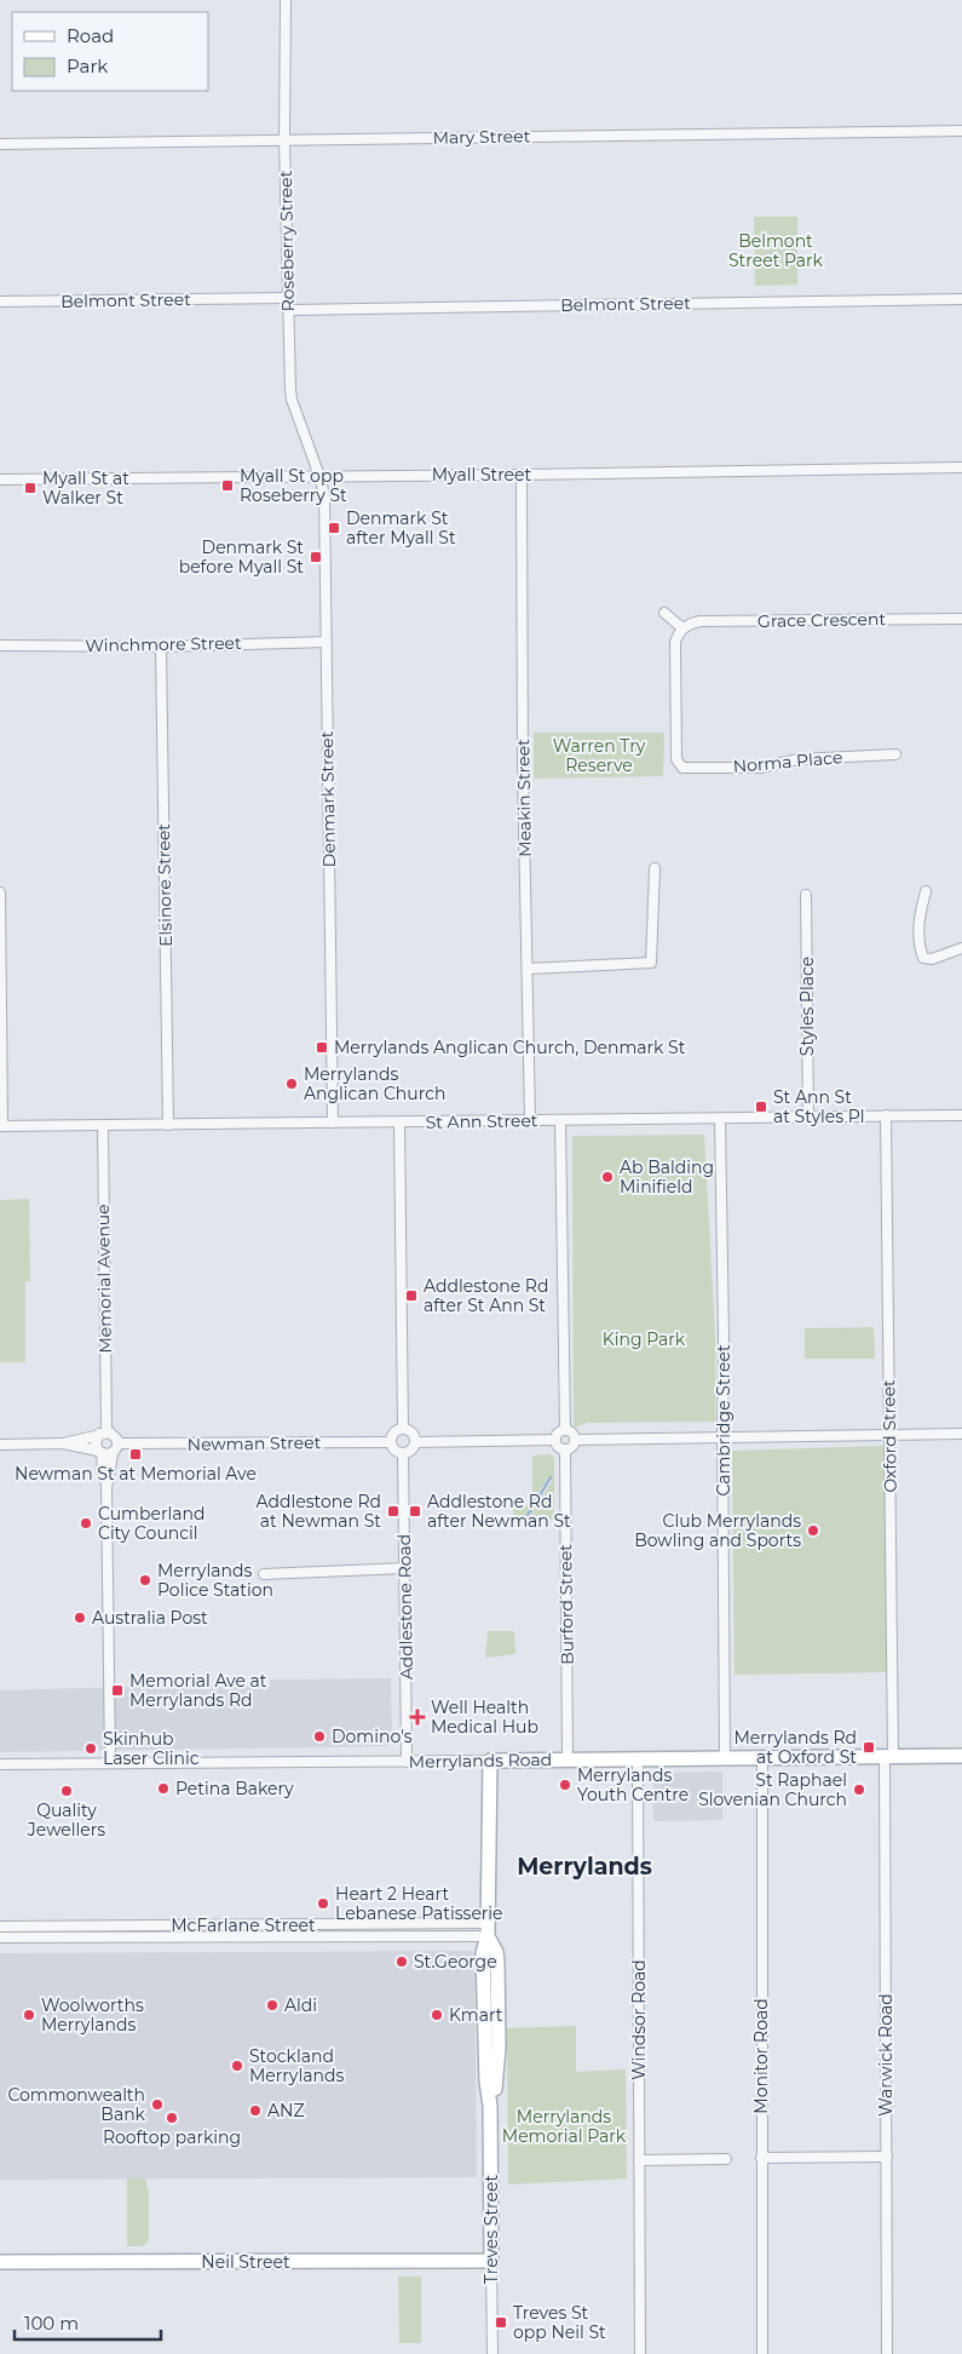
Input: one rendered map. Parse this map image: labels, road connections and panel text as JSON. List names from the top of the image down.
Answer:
{
  "streets": {
    "main road": ["Merrylands Road", "Treves Street", "Neil Street"],
    "street": [
      "Mary Street",
      "Roseberry Street",
      "Belmont Street",
      "Myall Street",
      "Grace Crescent",
      "Winchmore Street",
      "Norma Place",
      "Meakin Street",
      "Denmark Street",
      "Elsinore Street",
      "Styles Place",
      "St Ann Street",
      "Memorial Avenue",
      "Cambridge Street",
      "Oxford Street",
      "Newman Street",
      "Burford Street",
      "Addlestone Road",
      "McFarlane Street",
      "Windsor Road",
      "Warwick Road",
      "Monitor Road"
    ]
  },
  "crossings": [
    ["Mary Street", "Roseberry Street"],
    ["Roseberry Street", "Belmont Street"],
    ["Roseberry Street", "Myall Street"],
    ["Roseberry Street", "Denmark Street"],
    ["Myall Street", "Meakin Street"],
    ["Myall Street", "Denmark Street"],
    ["Grace Crescent", "Norma Place"],
    ["Winchmore Street", "Denmark Street"],
    ["Winchmore Street", "Elsinore Street"],
    ["Meakin Street", "St Ann Street"],
    ["Denmark Street", "St Ann Street"],
    ["Elsinore Street", "St Ann Street"],
    ["Styles Place", "St Ann Street"],
    ["St Ann Street", "Memorial Avenue"],
    ["St Ann Street", "Cambridge Street"],
    ["St Ann Street", "Oxford Street"],
    ["Memorial Avenue", "Newman Street"],
    ["Cambridge Street", "Merrylands Road"],
    ["Oxford Street", "Merrylands Road"],
    ["Oxford Street", "Warwick Road"],
    ["Newman Street", "Addlestone Road"],
    ["Burford Street", "Merrylands Road"],
    ["Addlestone Road", "Merrylands Road"],
    ["Merrylands Road", "Windsor Road"],
    ["Merrylands Road", "Warwick Road"],
    ["Merrylands Road", "Monitor Road"],
    ["Merrylands Road", "Treves Street"],
    ["McFarlane Street", "Treves Street"],
    ["Treves Street", "Neil Street"]
  ],
  "districts": ["Merrylands"],
  "parks": [
    "Belmont Street Park",
    "Warren Try Reserve",
    "King Park",
    "Merrylands Memorial Park"
  ],
  "places": {
    "transit": [
      "Myall St opp Roseberry St",
      "Myall St at Walker St",
      "Denmark St after Myall St",
      "Denmark St before Myall St",
      "Merrylands Anglican Church, Denmark St",
      "St Ann St at Styles Pl",
      "Addlestone Rd after St Ann St",
      "Newman St at Memorial Ave",
      "Addlestone Rd at Newman St",
      "Addlestone Rd after Newman St",
      "Memorial Ave at Merrylands Rd",
      "Merrylands Rd at Oxford St",
      "Treves St opp Neil St"
    ],
    "other": [
      "Merrylands Anglican Church",
      "Ab Balding Minifield",
      "Cumberland City Council",
      "Club Merrylands Bowling and Sports",
      "Merrylands Police Station",
      "Australia Post",
      "Domino's",
      "Skinhub Laser Clinic",
      "Merrylands Youth Centre",
      "Petina Bakery",
      "St Raphael Slovenian Church",
      "Quality Jewellers",
      "Heart 2 Heart Lebanese Patisserie",
      "St.George",
      "Aldi",
      "Woolworths Merrylands",
      "Kmart",
      "Stockland Merrylands",
      "Commonwealth Bank",
      "ANZ",
      "Rooftop parking"
    ],
    "health": ["Well Health Medical Hub"]
  },
  "legend": ["Road", "Park"],
  "scale_bar": "100 m"
}
